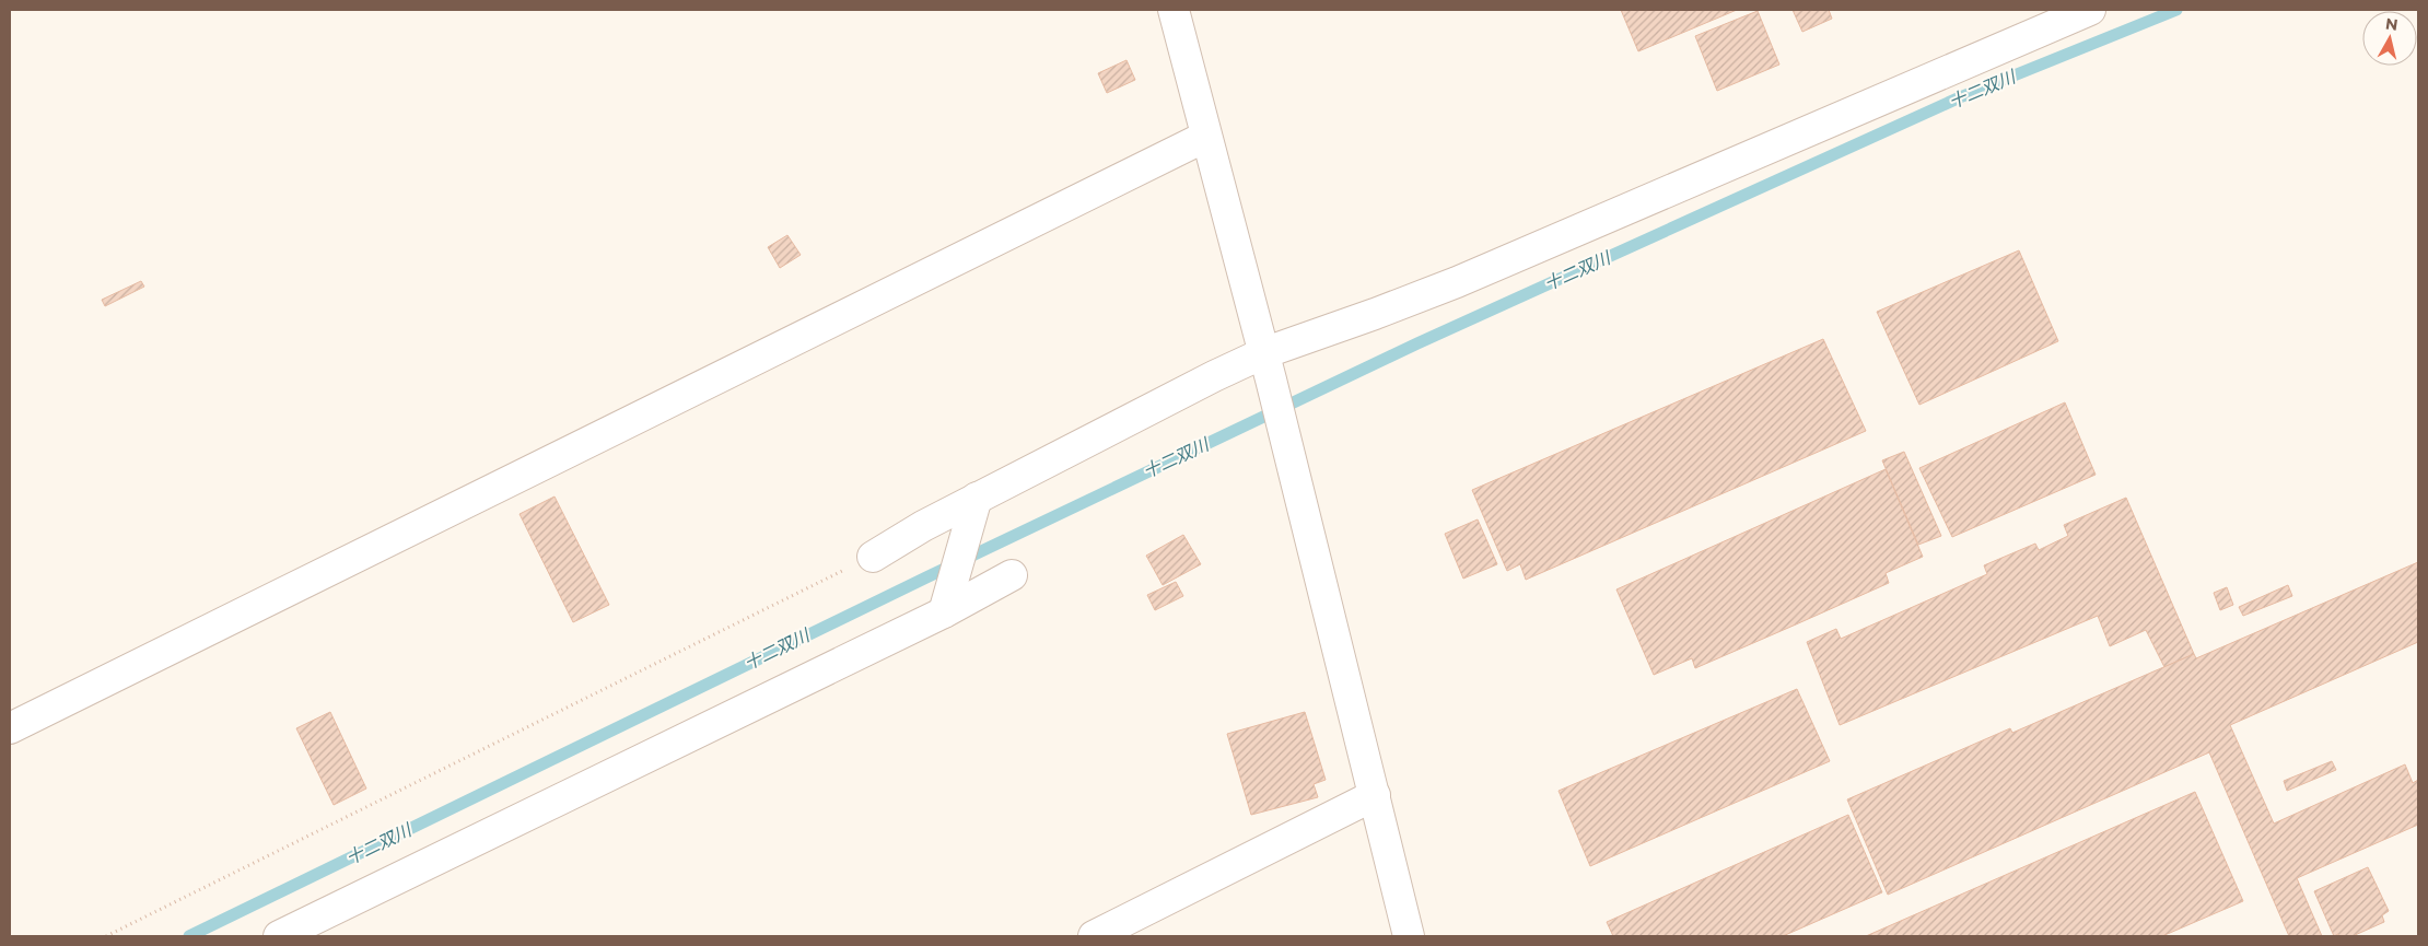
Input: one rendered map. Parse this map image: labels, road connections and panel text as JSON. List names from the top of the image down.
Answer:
{
  "water": ["十二双川"],
  "north": "top"
}
